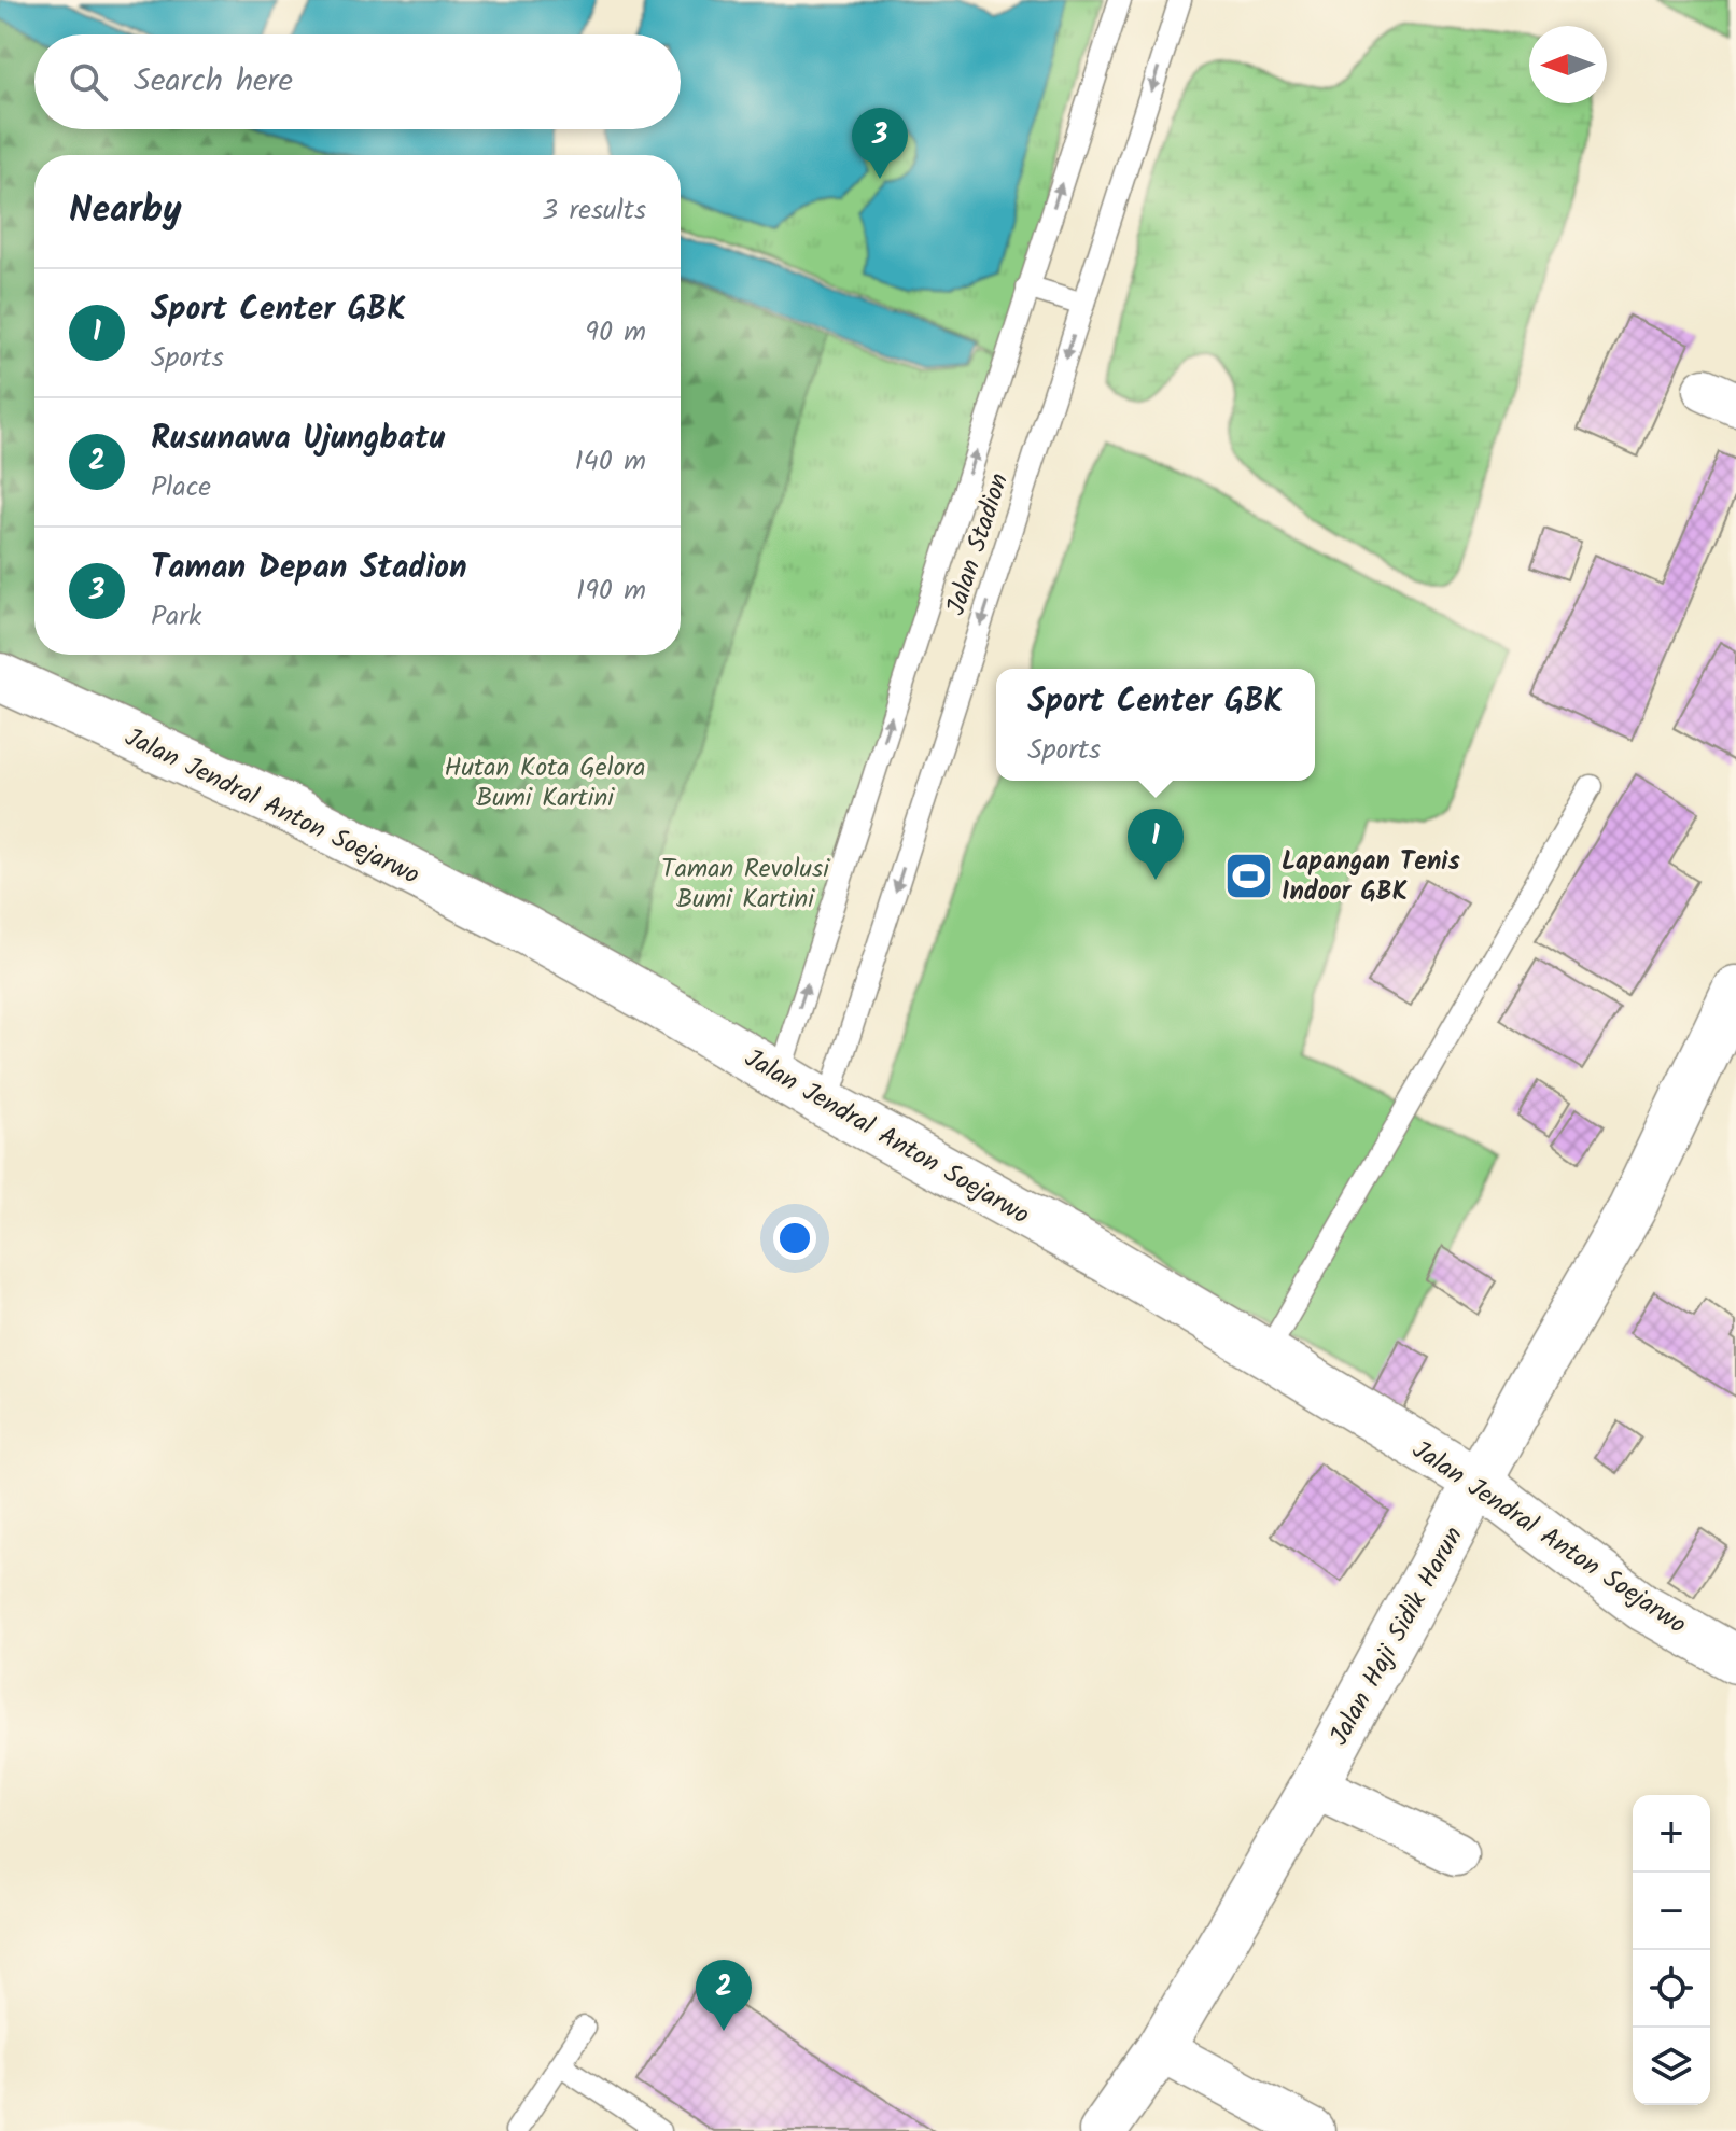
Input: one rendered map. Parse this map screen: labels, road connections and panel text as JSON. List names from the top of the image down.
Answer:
{
  "streets": {
    "street": ["Jalan Jendral Anton Soejarwo", "Jalan Haji Sidik Harun"],
    "lane": ["Jalan Stadion"]
  },
  "crossings": [
    ["Jalan Stadion", "Jalan Jendral Anton Soejarwo"],
    ["Jalan Jendral Anton Soejarwo", "Jalan Haji Sidik Harun"]
  ],
  "parks": ["Hutan Kota Gelora Bumi Kartini", "Taman Revolusi Bumi Kartini"],
  "places": {
    "sports": ["Lapangan Tenis Indoor GBK"]
  },
  "north": "left",
  "page": {
    "search": "Search here",
    "pins": ["3", "1", "2"],
    "heading": ["Nearby", "3 results"],
    "list": [
      {
        "mark": "1",
        "name": "Sport Center GBK",
        "note": "Sports",
        "value": "90 m"
      },
      {
        "mark": "2",
        "name": "Rusunawa Ujungbatu",
        "note": "Place",
        "value": "140 m"
      },
      {
        "mark": "3",
        "name": "Taman Depan Stadion",
        "note": "Park",
        "value": "190 m"
      }
    ],
    "popup": ["Sport Center GBK", "Sports"],
    "map_buttons": ["+", "−"]
  }
}
